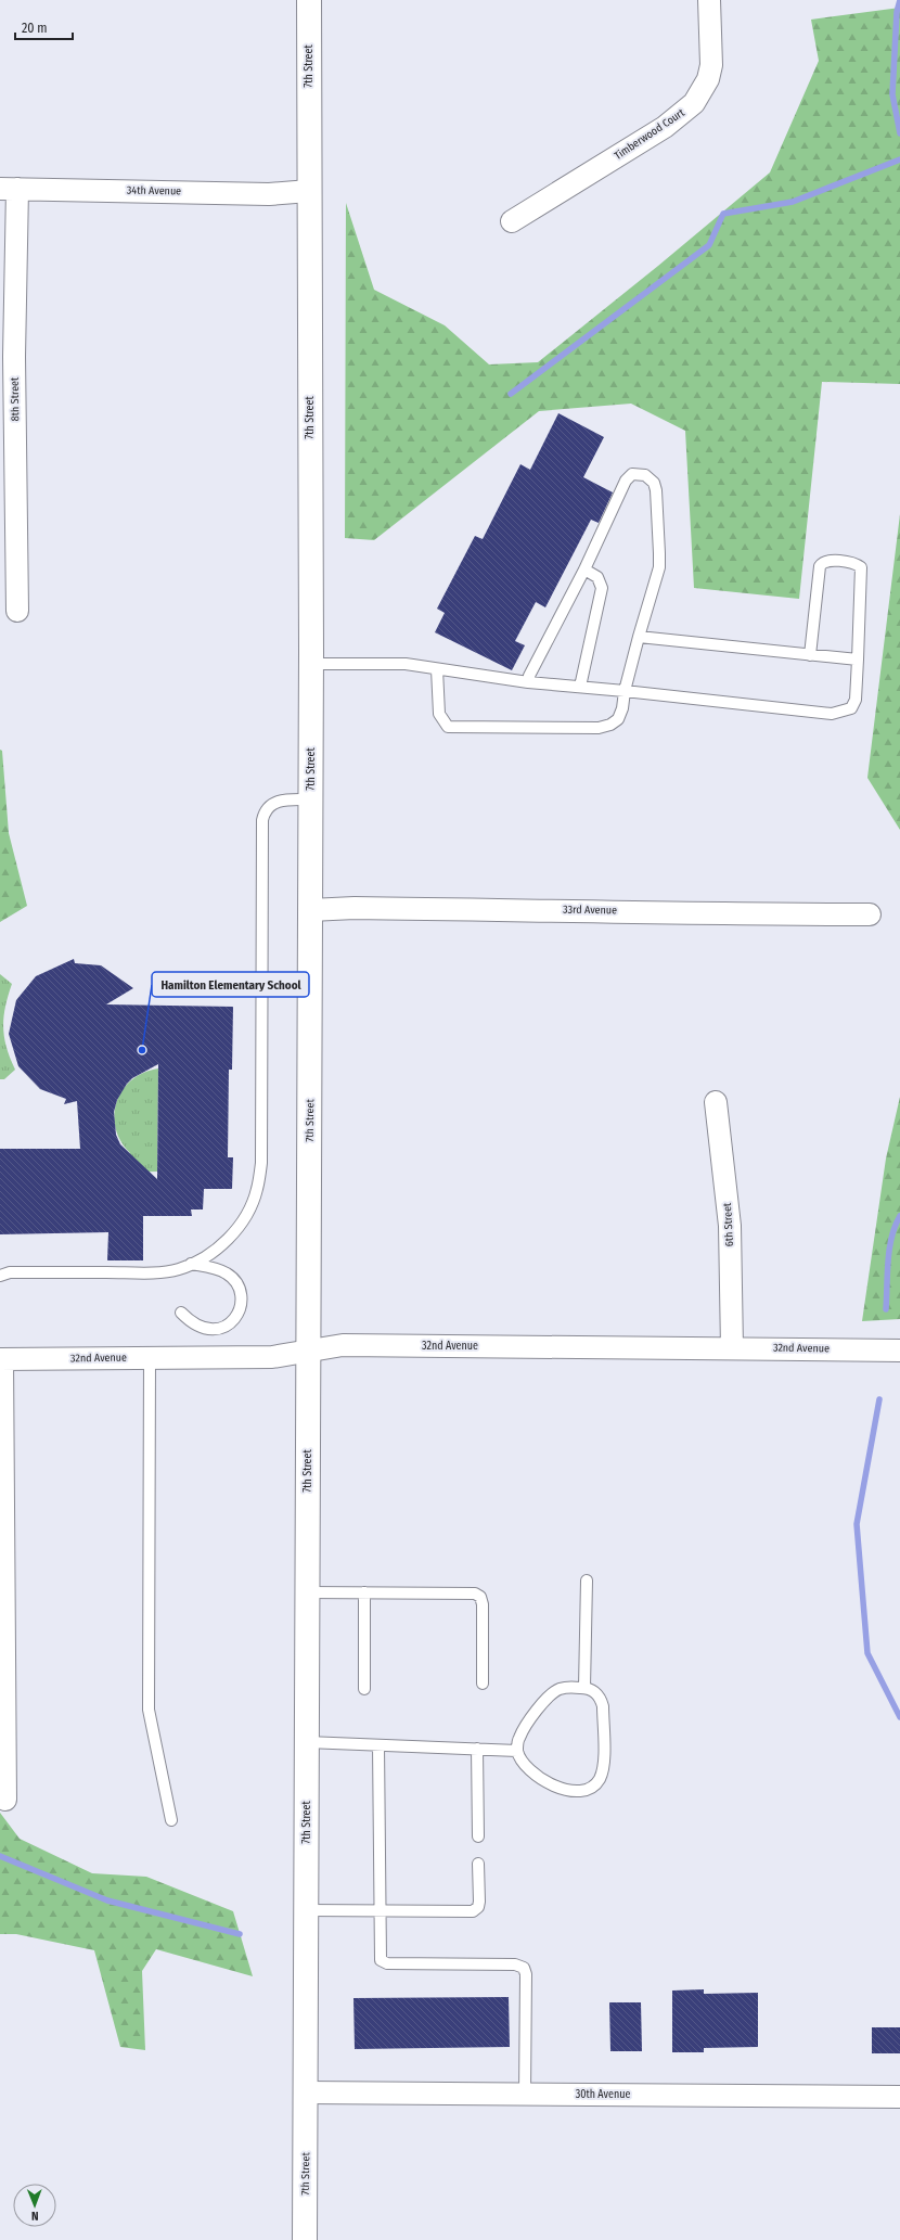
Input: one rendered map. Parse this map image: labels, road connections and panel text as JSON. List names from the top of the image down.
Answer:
{
  "streets": {
    "street": [
      "7th Street",
      "Timberwood Court",
      "34th Avenue",
      "8th Street",
      "33rd Avenue",
      "6th Street",
      "32nd Avenue",
      "30th Avenue"
    ]
  },
  "crossings": [
    ["7th Street", "34th Avenue"],
    ["7th Street", "33rd Avenue"],
    ["7th Street", "32nd Avenue"],
    ["7th Street", "30th Avenue"],
    ["34th Avenue", "8th Street"],
    ["6th Street", "32nd Avenue"]
  ],
  "places": ["Hamilton Elementary School"],
  "scale_bar": "20 m",
  "north": "bottom"
}
